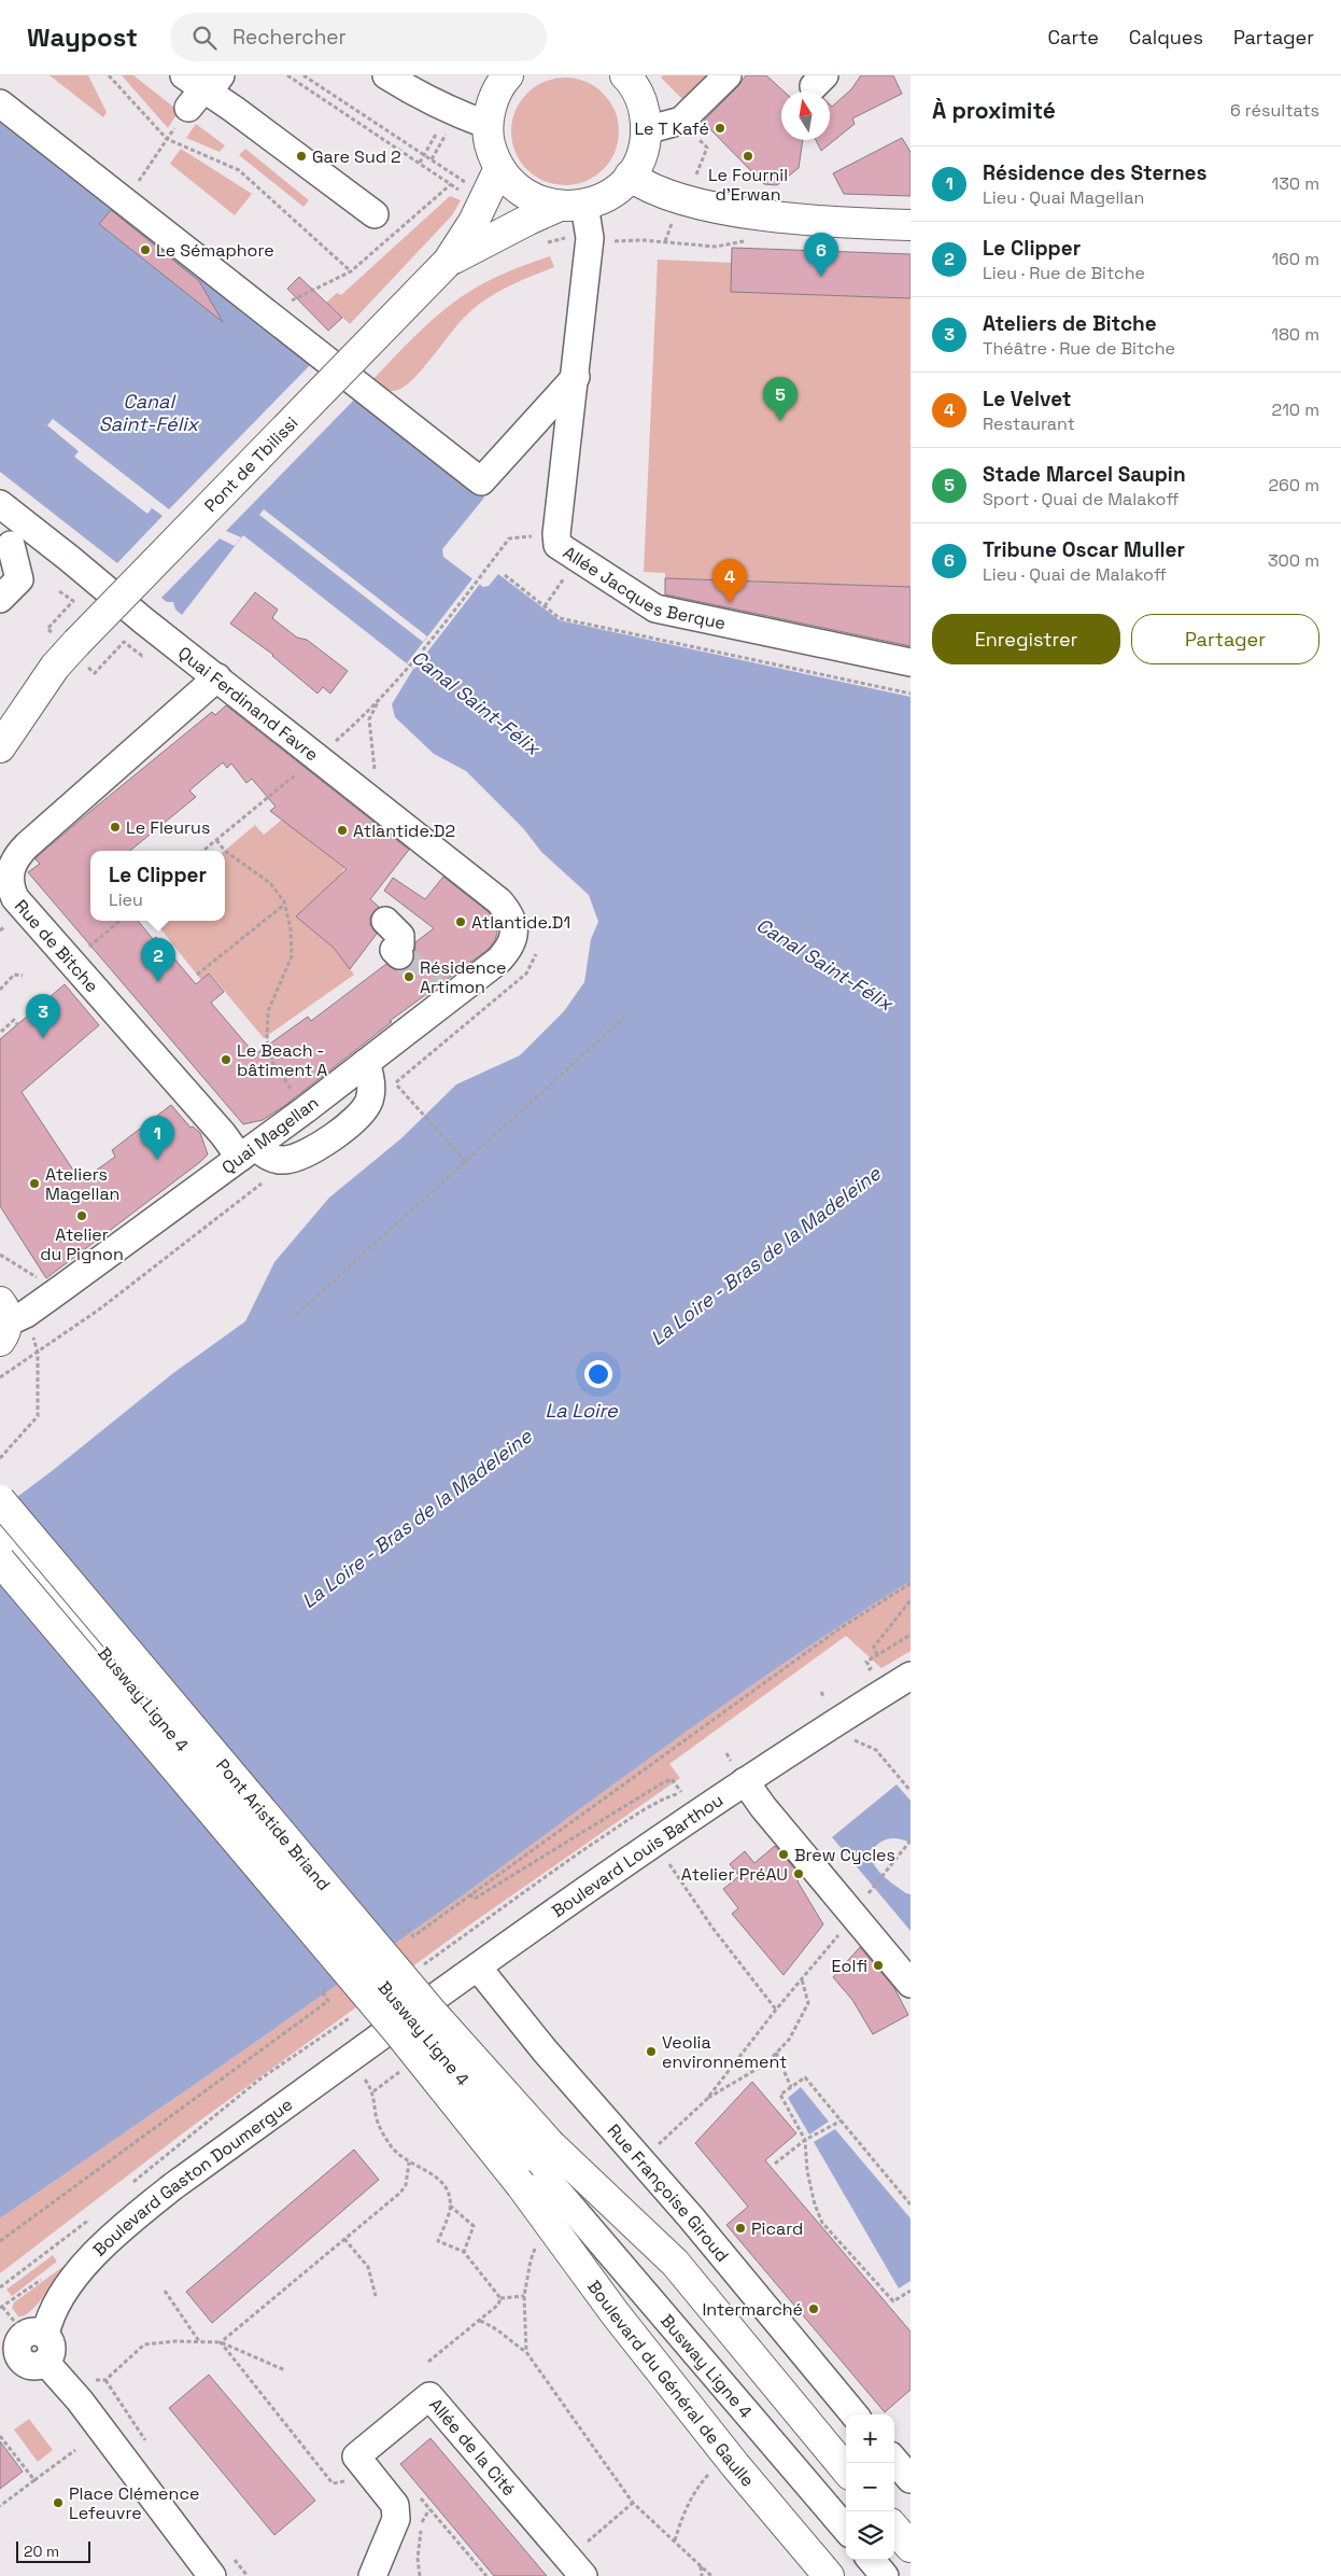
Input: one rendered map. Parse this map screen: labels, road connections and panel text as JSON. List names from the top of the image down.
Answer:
{
  "streets": {
    "main road": ["Pont de Tbilissi", "Pont Aristide Briand", "Boulevard du Général de Gaulle"],
    "street": [
      "Allée Jacques Berque",
      "Quai Ferdinand Favre",
      "Rue de Bitche",
      "Quai Magellan",
      "Busway Ligne 4",
      "Boulevard Louis Barthou",
      "Boulevard Gaston Doumergue",
      "Rue Françoise Giroud",
      "Allée de la Cité"
    ]
  },
  "crossings": [
    ["Pont de Tbilissi", "Allée Jacques Berque"],
    ["Quai Ferdinand Favre", "Rue de Bitche"],
    ["Quai Ferdinand Favre", "Quai Magellan"],
    ["Rue de Bitche", "Quai Magellan"],
    ["Busway Ligne 4", "Pont Aristide Briand"],
    ["Boulevard Louis Barthou", "Boulevard Gaston Doumergue"],
    ["Boulevard Louis Barthou", "Rue Françoise Giroud"]
  ],
  "water": ["Canal Saint-Félix", "La Loire - Bras de la Madeleine", "La Loire"],
  "places": [
    "Le T Kafé",
    "Gare Sud 2",
    "Le Fournil d'Erwan",
    "Le Sémaphore",
    "Le Fleurus",
    "Atlantide.D2",
    "Atlantide.D1",
    "Résidence Artimon",
    "Le Beach - bâtiment A",
    "Ateliers Magellan",
    "Atelier du Pignon",
    "Brew Cycles",
    "Atelier PréAU",
    "Eolfi",
    "Veolia environnement",
    "Picard",
    "Intermarché",
    "Place Clémence Lefeuvre"
  ],
  "scale_bar": "20 m",
  "north": "top",
  "page": {
    "header": "Waypost",
    "search": "Rechercher",
    "nav": ["Carte", "Calques", "Partager"],
    "heading": ["À proximité", "6 résultats"],
    "list": [
      {
        "mark": "1",
        "name": "Résidence des Sternes",
        "note": "Lieu · Quai Magellan",
        "value": "130 m"
      },
      {
        "mark": "2",
        "name": "Le Clipper",
        "note": "Lieu · Rue de Bitche",
        "value": "160 m"
      },
      {
        "mark": "3",
        "name": "Ateliers de Bitche",
        "note": "Théâtre · Rue de Bitche",
        "value": "180 m"
      },
      {
        "mark": "4",
        "name": "Le Velvet",
        "note": "Restaurant",
        "value": "210 m"
      },
      {
        "mark": "5",
        "name": "Stade Marcel Saupin",
        "note": "Sport · Quai de Malakoff",
        "value": "260 m"
      },
      {
        "mark": "6",
        "name": "Tribune Oscar Muller",
        "note": "Lieu · Quai de Malakoff",
        "value": "300 m"
      }
    ],
    "pins": [
      "6",
      "5",
      "4",
      "2",
      "3",
      "1"
    ],
    "buttons": ["Enregistrer", "Partager"],
    "popup": ["Le Clipper", "Lieu"],
    "map_buttons": ["+", "−"],
    "scale": "20 m"
  }
}
